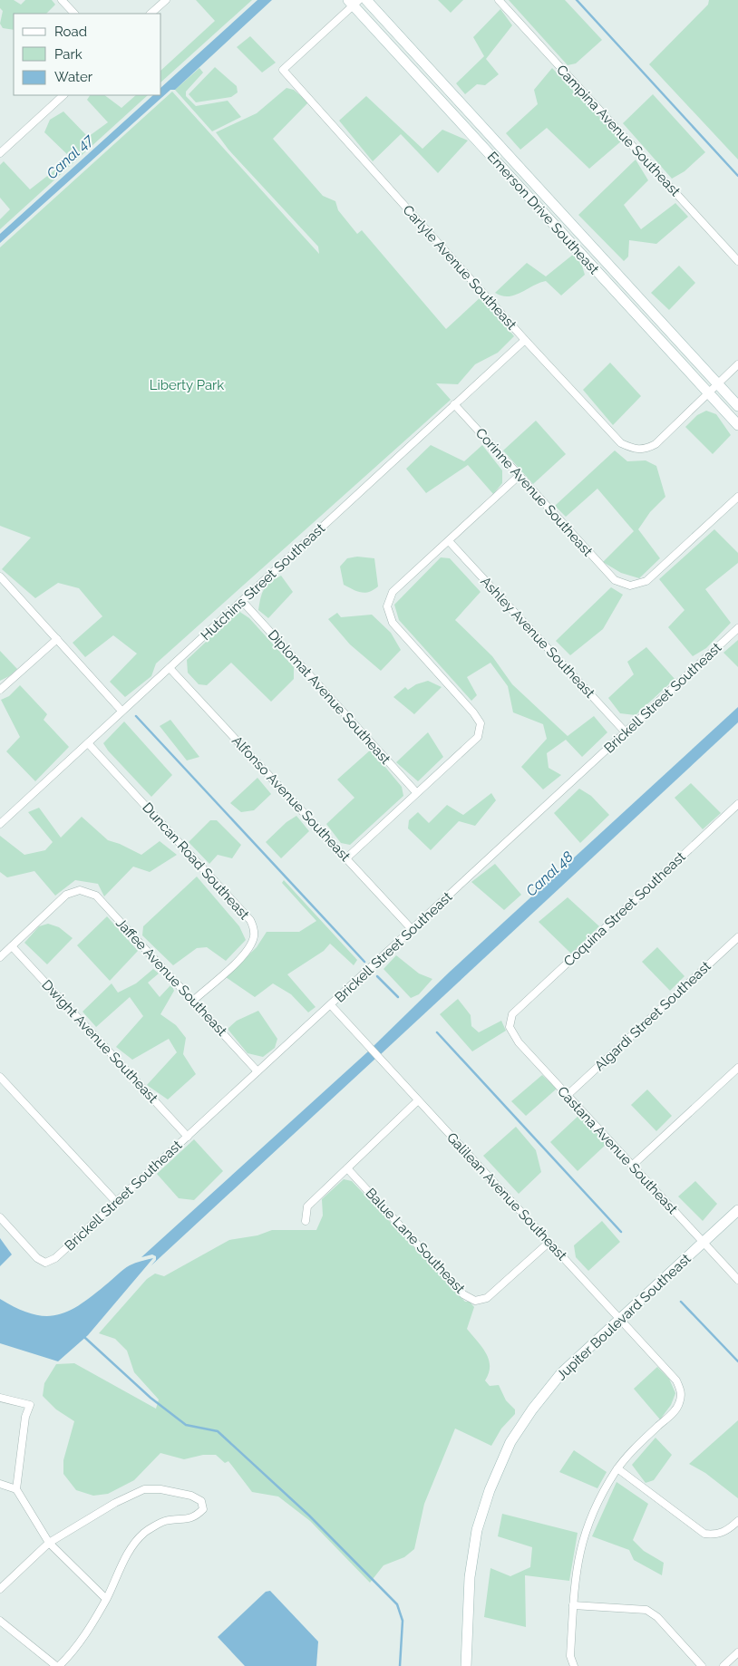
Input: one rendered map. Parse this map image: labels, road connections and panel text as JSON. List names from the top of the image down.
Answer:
{
  "streets": {
    "street": [
      "Campina Avenue Southeast",
      "Emerson Drive Southeast",
      "Carlyle Avenue Southeast",
      "Corinne Avenue Southeast",
      "Hutchins Street Southeast",
      "Ashley Avenue Southeast",
      "Diplomat Avenue Southeast",
      "Brickell Street Southeast",
      "Alfonso Avenue Southeast",
      "Duncan Road Southeast",
      "Coquina Street Southeast",
      "Jaffee Avenue Southeast",
      "Algardi Street Southeast",
      "Dwight Avenue Southeast",
      "Castana Avenue Southeast",
      "Galilean Avenue Southeast",
      "Balue Lane Southeast",
      "Jupiter Boulevard Southeast"
    ]
  },
  "crossings": [
    ["Emerson Drive Southeast", "Carlyle Avenue Southeast"],
    ["Carlyle Avenue Southeast", "Hutchins Street Southeast"],
    ["Corinne Avenue Southeast", "Hutchins Street Southeast"],
    ["Hutchins Street Southeast", "Diplomat Avenue Southeast"],
    ["Hutchins Street Southeast", "Alfonso Avenue Southeast"],
    ["Hutchins Street Southeast", "Duncan Road Southeast"],
    ["Ashley Avenue Southeast", "Brickell Street Southeast"],
    ["Brickell Street Southeast", "Alfonso Avenue Southeast"],
    ["Brickell Street Southeast", "Jaffee Avenue Southeast"],
    ["Brickell Street Southeast", "Dwight Avenue Southeast"],
    ["Brickell Street Southeast", "Galilean Avenue Southeast"],
    ["Duncan Road Southeast", "Jaffee Avenue Southeast"],
    ["Coquina Street Southeast", "Castana Avenue Southeast"],
    ["Jaffee Avenue Southeast", "Dwight Avenue Southeast"],
    ["Algardi Street Southeast", "Castana Avenue Southeast"],
    ["Castana Avenue Southeast", "Jupiter Boulevard Southeast"],
    ["Galilean Avenue Southeast", "Balue Lane Southeast"],
    ["Galilean Avenue Southeast", "Jupiter Boulevard Southeast"]
  ],
  "water": ["Canal 47", "Canal 48"],
  "parks": ["Liberty Park"],
  "legend": ["Road", "Park", "Water"]
}
